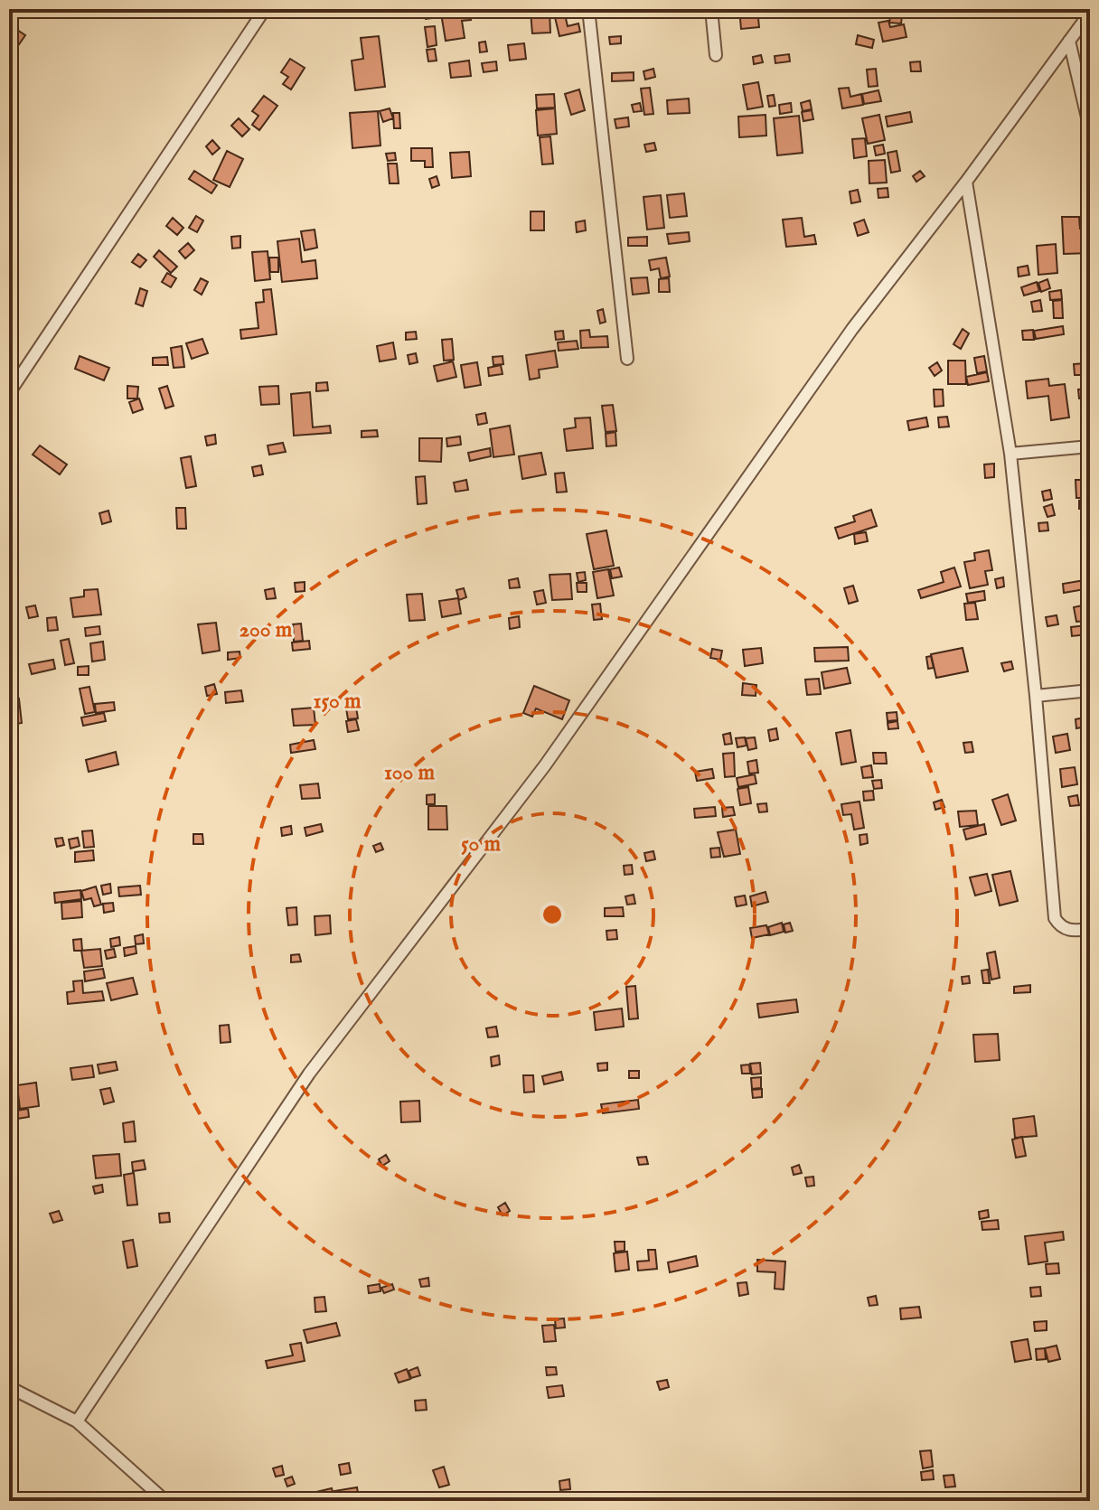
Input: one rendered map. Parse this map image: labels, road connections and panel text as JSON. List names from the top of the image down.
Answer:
{
  "rings": [
    "200 m",
    "150 m",
    "100 m",
    "50 m"
  ]
}
